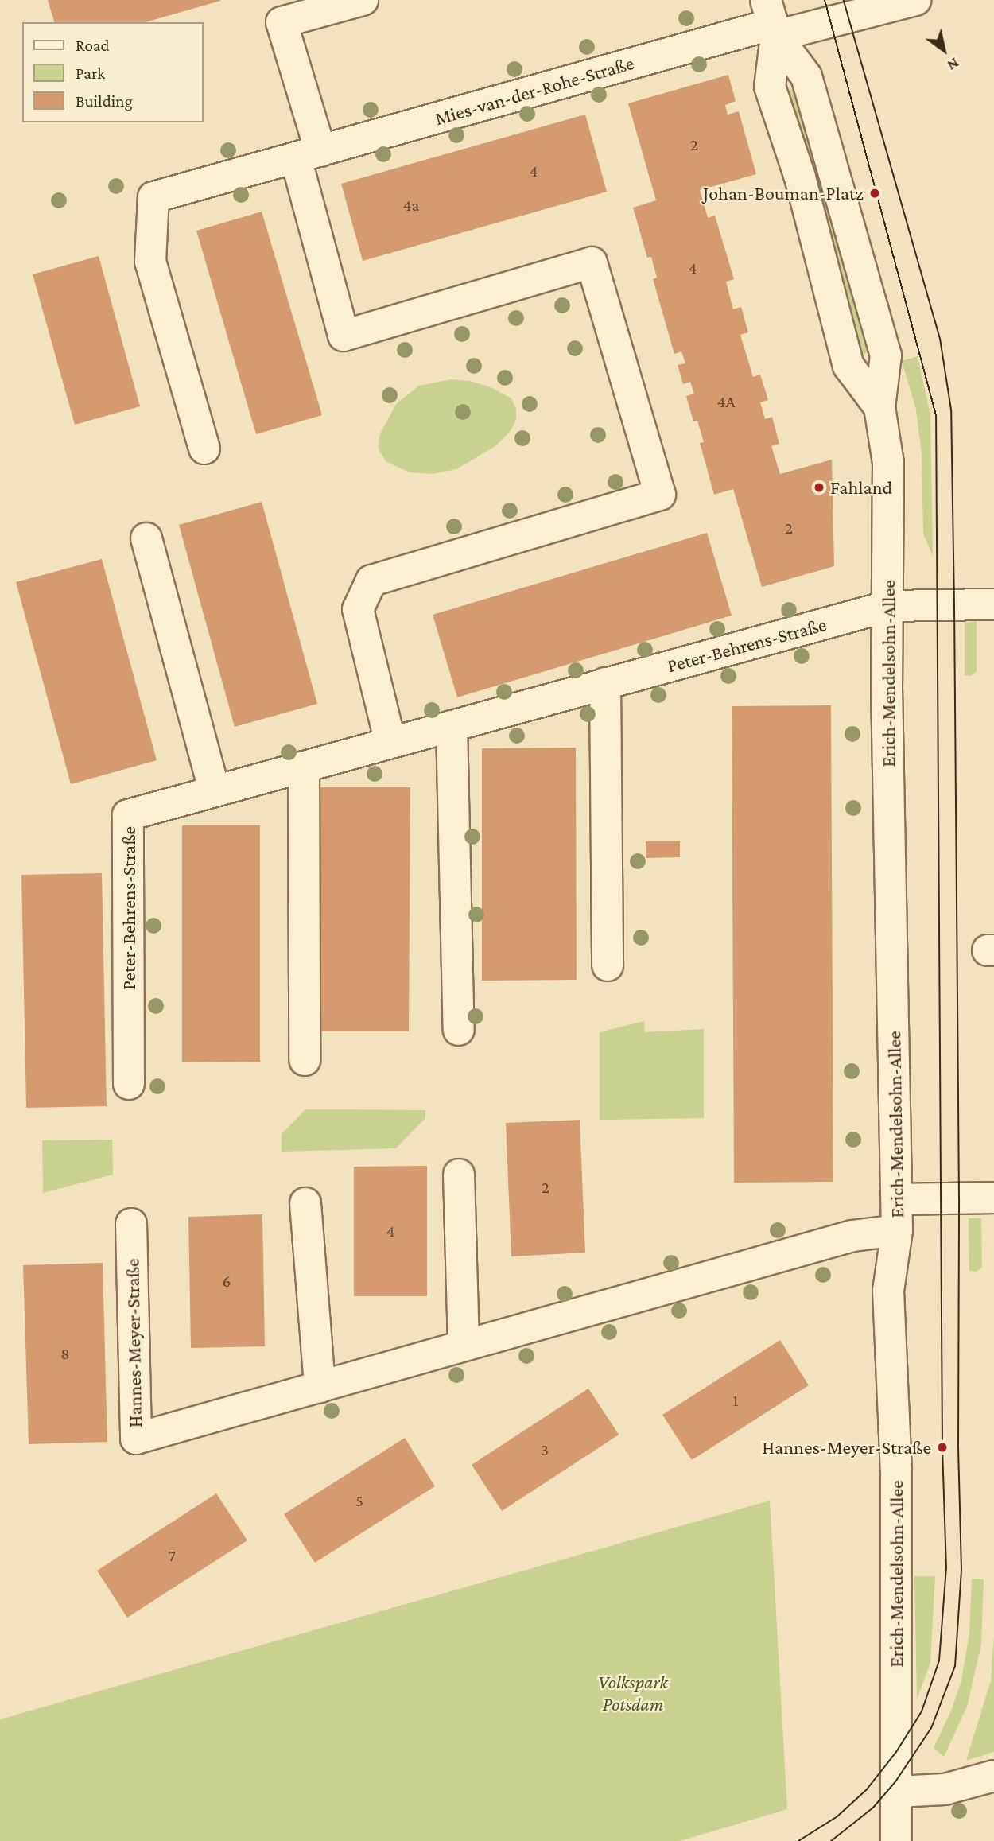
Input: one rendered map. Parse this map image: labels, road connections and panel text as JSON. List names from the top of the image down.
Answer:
{
  "streets": {
    "street": [
      "Mies-van-der-Rohe-Straße",
      "Peter-Behrens-Straße",
      "Erich-Mendelsohn-Allee",
      "Hannes-Meyer-Straße"
    ]
  },
  "crossings": [
    ["Mies-van-der-Rohe-Straße", "Erich-Mendelsohn-Allee"],
    ["Peter-Behrens-Straße", "Erich-Mendelsohn-Allee"],
    ["Erich-Mendelsohn-Allee", "Hannes-Meyer-Straße"]
  ],
  "parks": ["Volkspark Potsdam"],
  "places": ["Johan-Bouman-Platz", "Fahland", "Hannes-Meyer-Straße"],
  "house_numbers": [
    "2",
    "4",
    "4a",
    "4",
    "4A",
    "2",
    "2",
    "4",
    "6",
    "8",
    "1",
    "3",
    "5",
    "7"
  ],
  "legend": ["Road", "Park", "Building"],
  "north": "bottom right"
}
